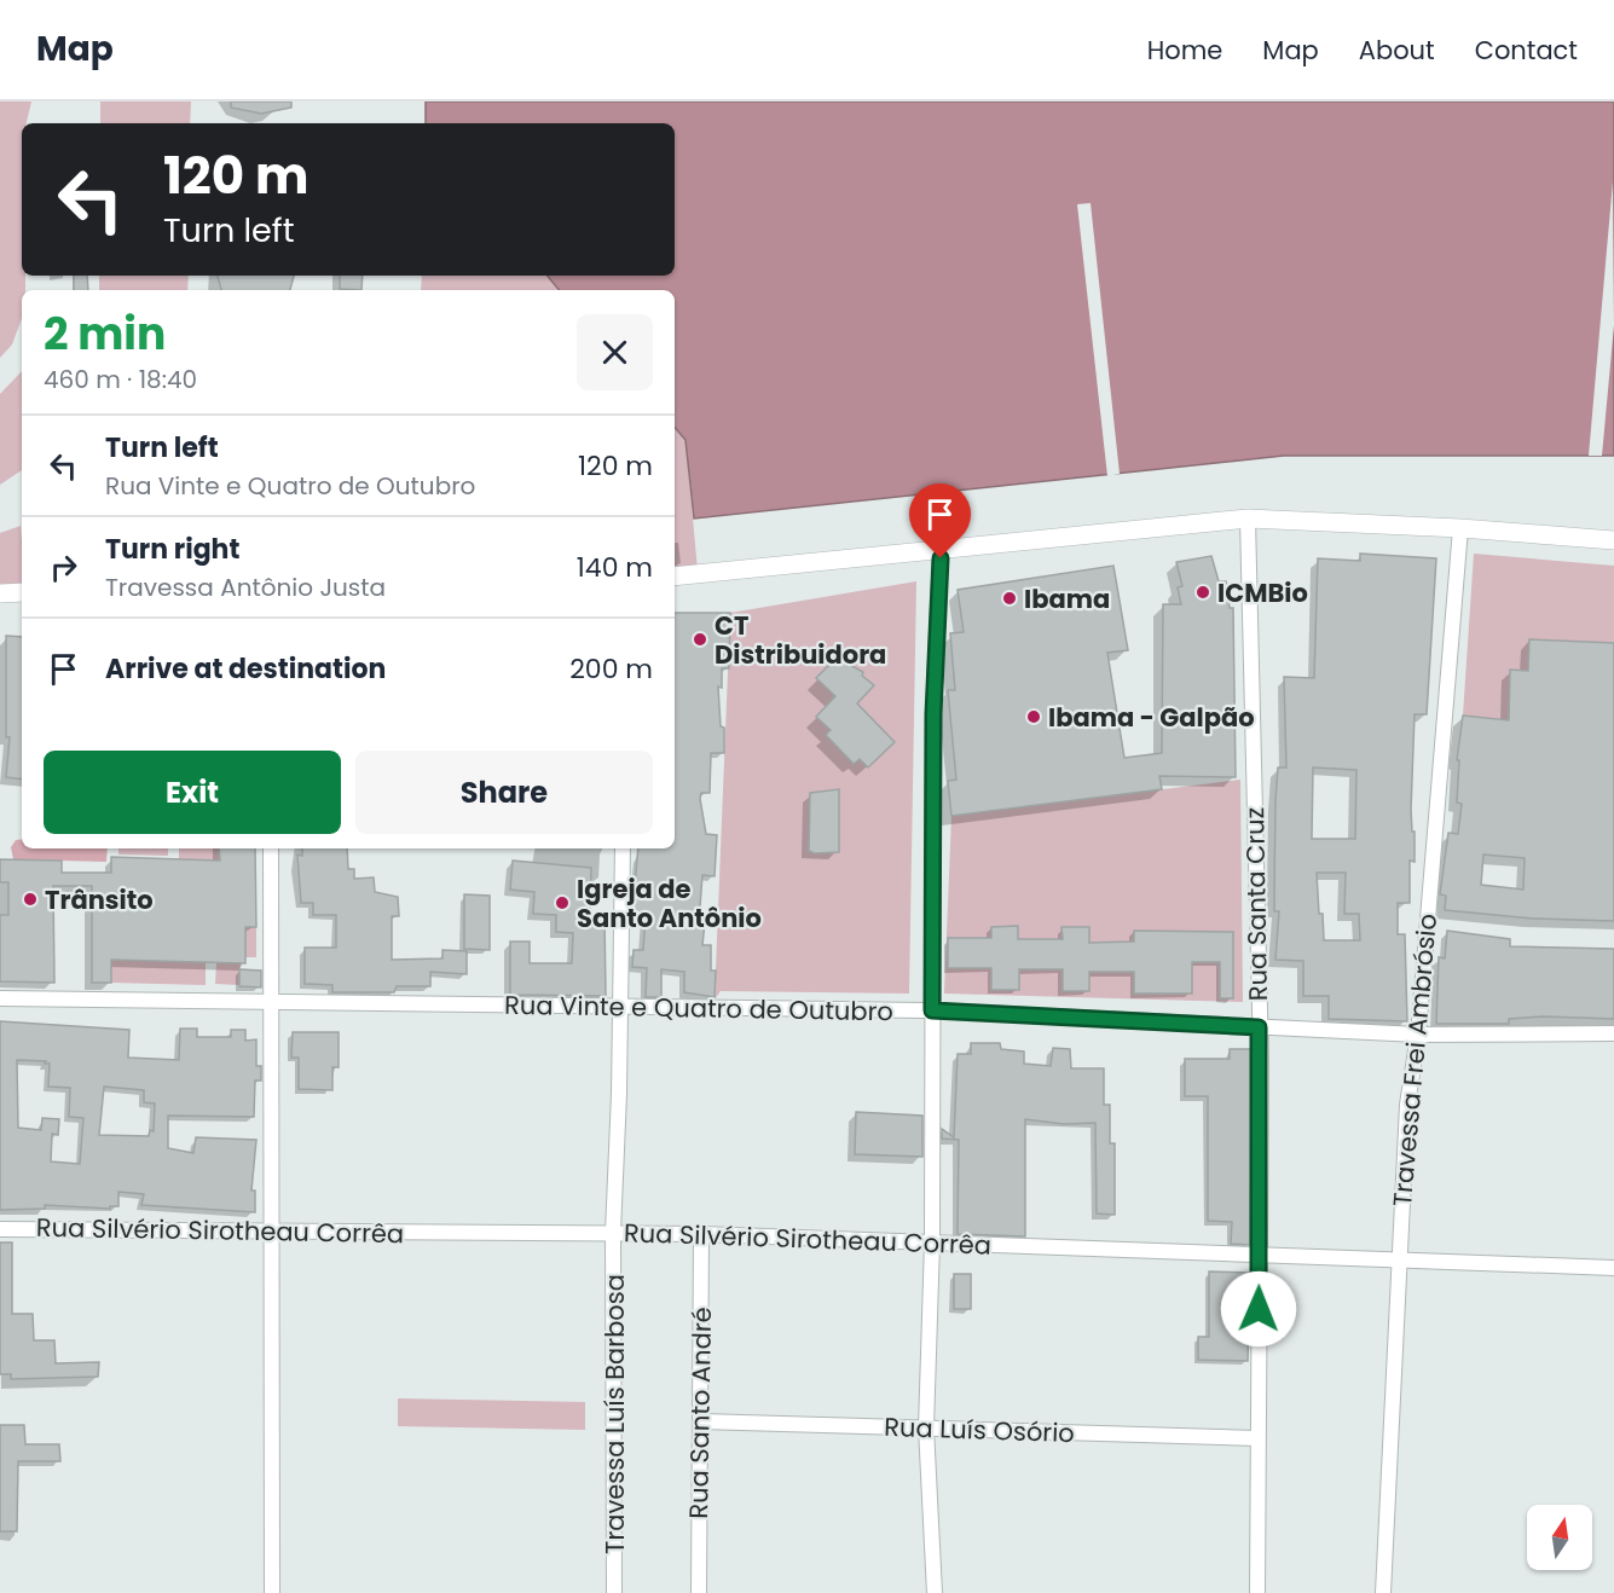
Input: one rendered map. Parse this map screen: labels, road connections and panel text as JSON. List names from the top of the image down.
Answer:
{
  "streets": {
    "street": [
      "Rua Santa Cruz",
      "Rua Vinte e Quatro de Outubro",
      "Travessa Frei Ambrósio",
      "Rua Silvério Sirotheau Corrêa",
      "Rua Santo André",
      "Travessa Luís Barbosa",
      "Rua Luís Osório"
    ]
  },
  "crossings": [
    ["Rua Santa Cruz", "Rua Vinte e Quatro de Outubro"],
    ["Rua Santa Cruz", "Rua Silvério Sirotheau Corrêa"],
    ["Rua Santa Cruz", "Rua Luís Osório"],
    ["Rua Vinte e Quatro de Outubro", "Travessa Frei Ambrósio"],
    ["Rua Vinte e Quatro de Outubro", "Travessa Luís Barbosa"],
    ["Travessa Frei Ambrósio", "Rua Silvério Sirotheau Corrêa"],
    ["Rua Silvério Sirotheau Corrêa", "Rua Santo André"],
    ["Rua Silvério Sirotheau Corrêa", "Travessa Luís Barbosa"],
    ["Rua Santo André", "Rua Luís Osório"]
  ],
  "places": [
    "ICMBio",
    "Ibama",
    "CT Distribuidora",
    "Ibama - Galpão",
    "Trânsito",
    "Igreja de Santo Antônio"
  ],
  "north": "top",
  "page": {
    "header": "Map",
    "nav": [
      "Home",
      "Map",
      "About",
      "Contact"
    ],
    "turn": ["120 m", "Turn left"],
    "heading": ["2 min", "460 m · 18:40"],
    "list": [
      {
        "name": "Turn left",
        "note": "Rua Vinte e Quatro de Outubro",
        "value": "120 m"
      },
      {
        "name": "Turn right",
        "note": "Travessa Antônio Justa",
        "value": "140 m"
      },
      {
        "name": "Arrive at destination",
        "value": "200 m"
      }
    ],
    "buttons": ["Exit", "Share"]
  }
}
